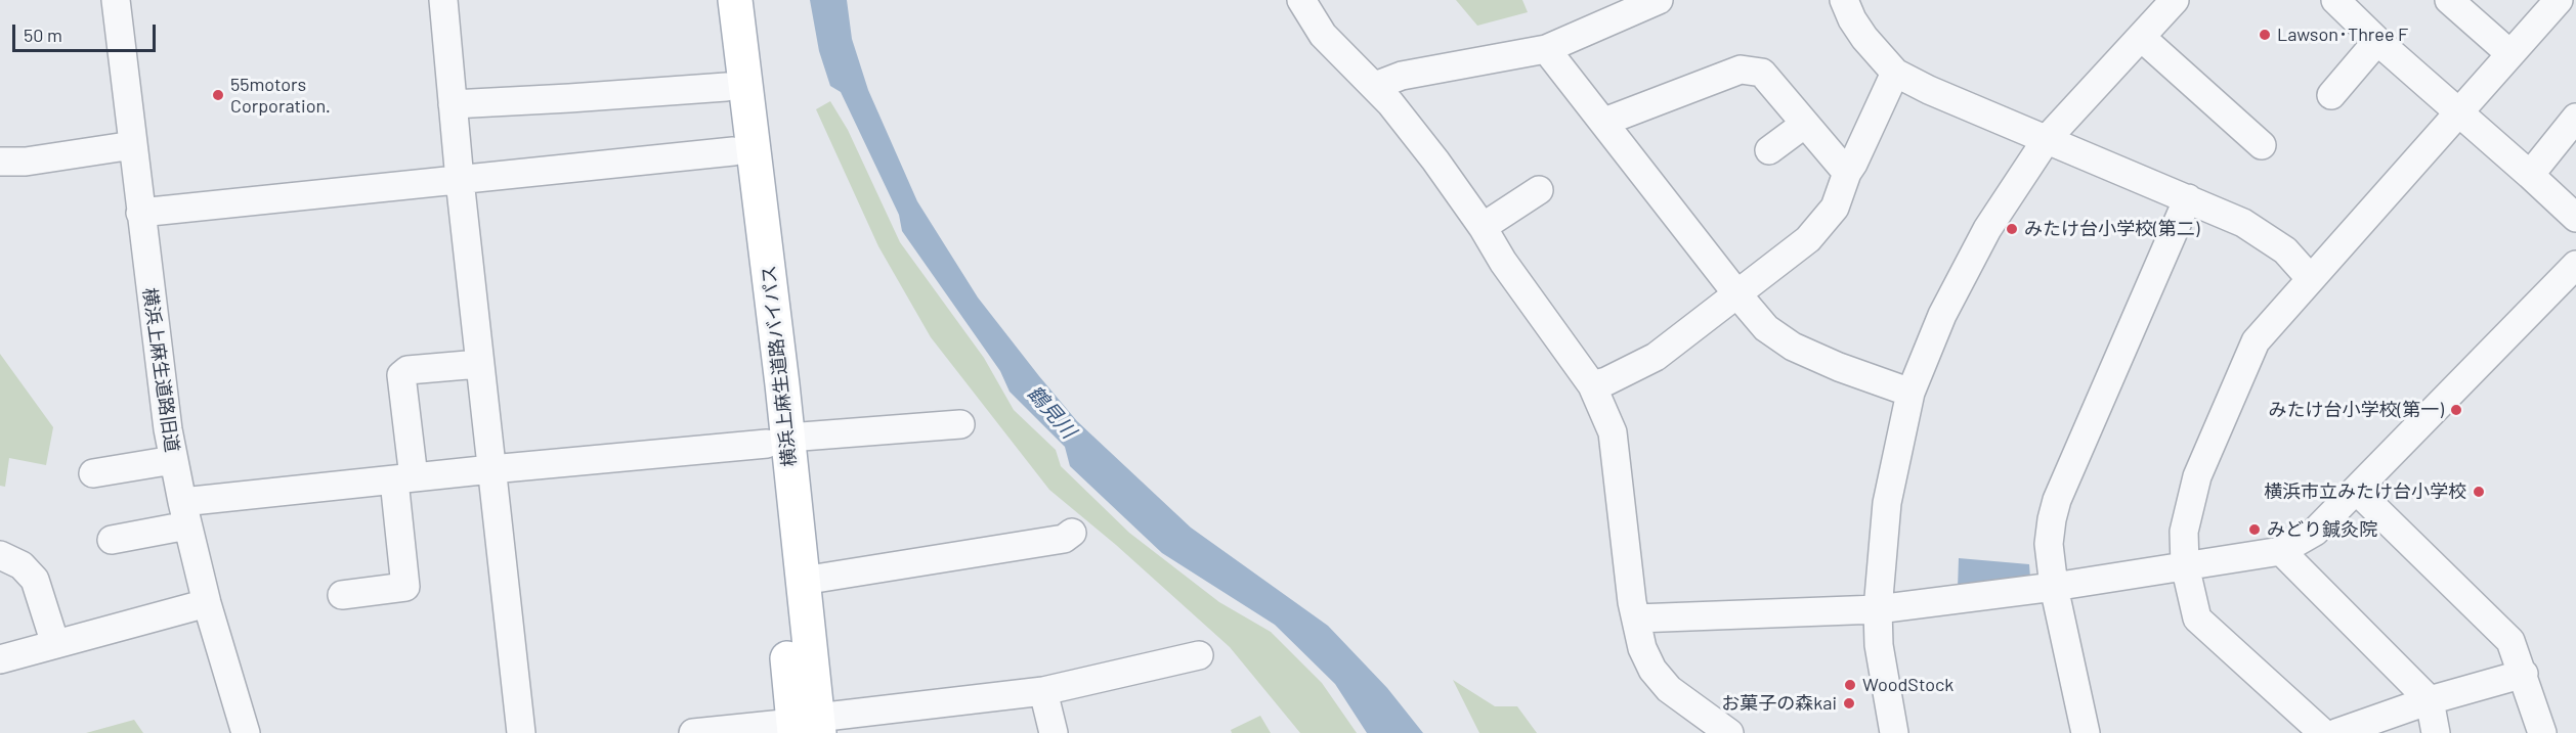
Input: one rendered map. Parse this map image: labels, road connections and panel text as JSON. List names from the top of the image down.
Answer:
{
  "streets": {
    "main road": ["横浜上麻生道路バイパス"],
    "street": ["横浜上麻生道路旧道"]
  },
  "water": ["鶴見川"],
  "places": [
    "Lawson･Three F",
    "55motors Corporation.",
    "みたけ台小学校(第二)",
    "みたけ台小学校(第一)",
    "横浜市立みたけ台小学校",
    "みどり鍼灸院",
    "WoodStock",
    "お菓子の森kai"
  ],
  "scale_bar": "50 m"
}
